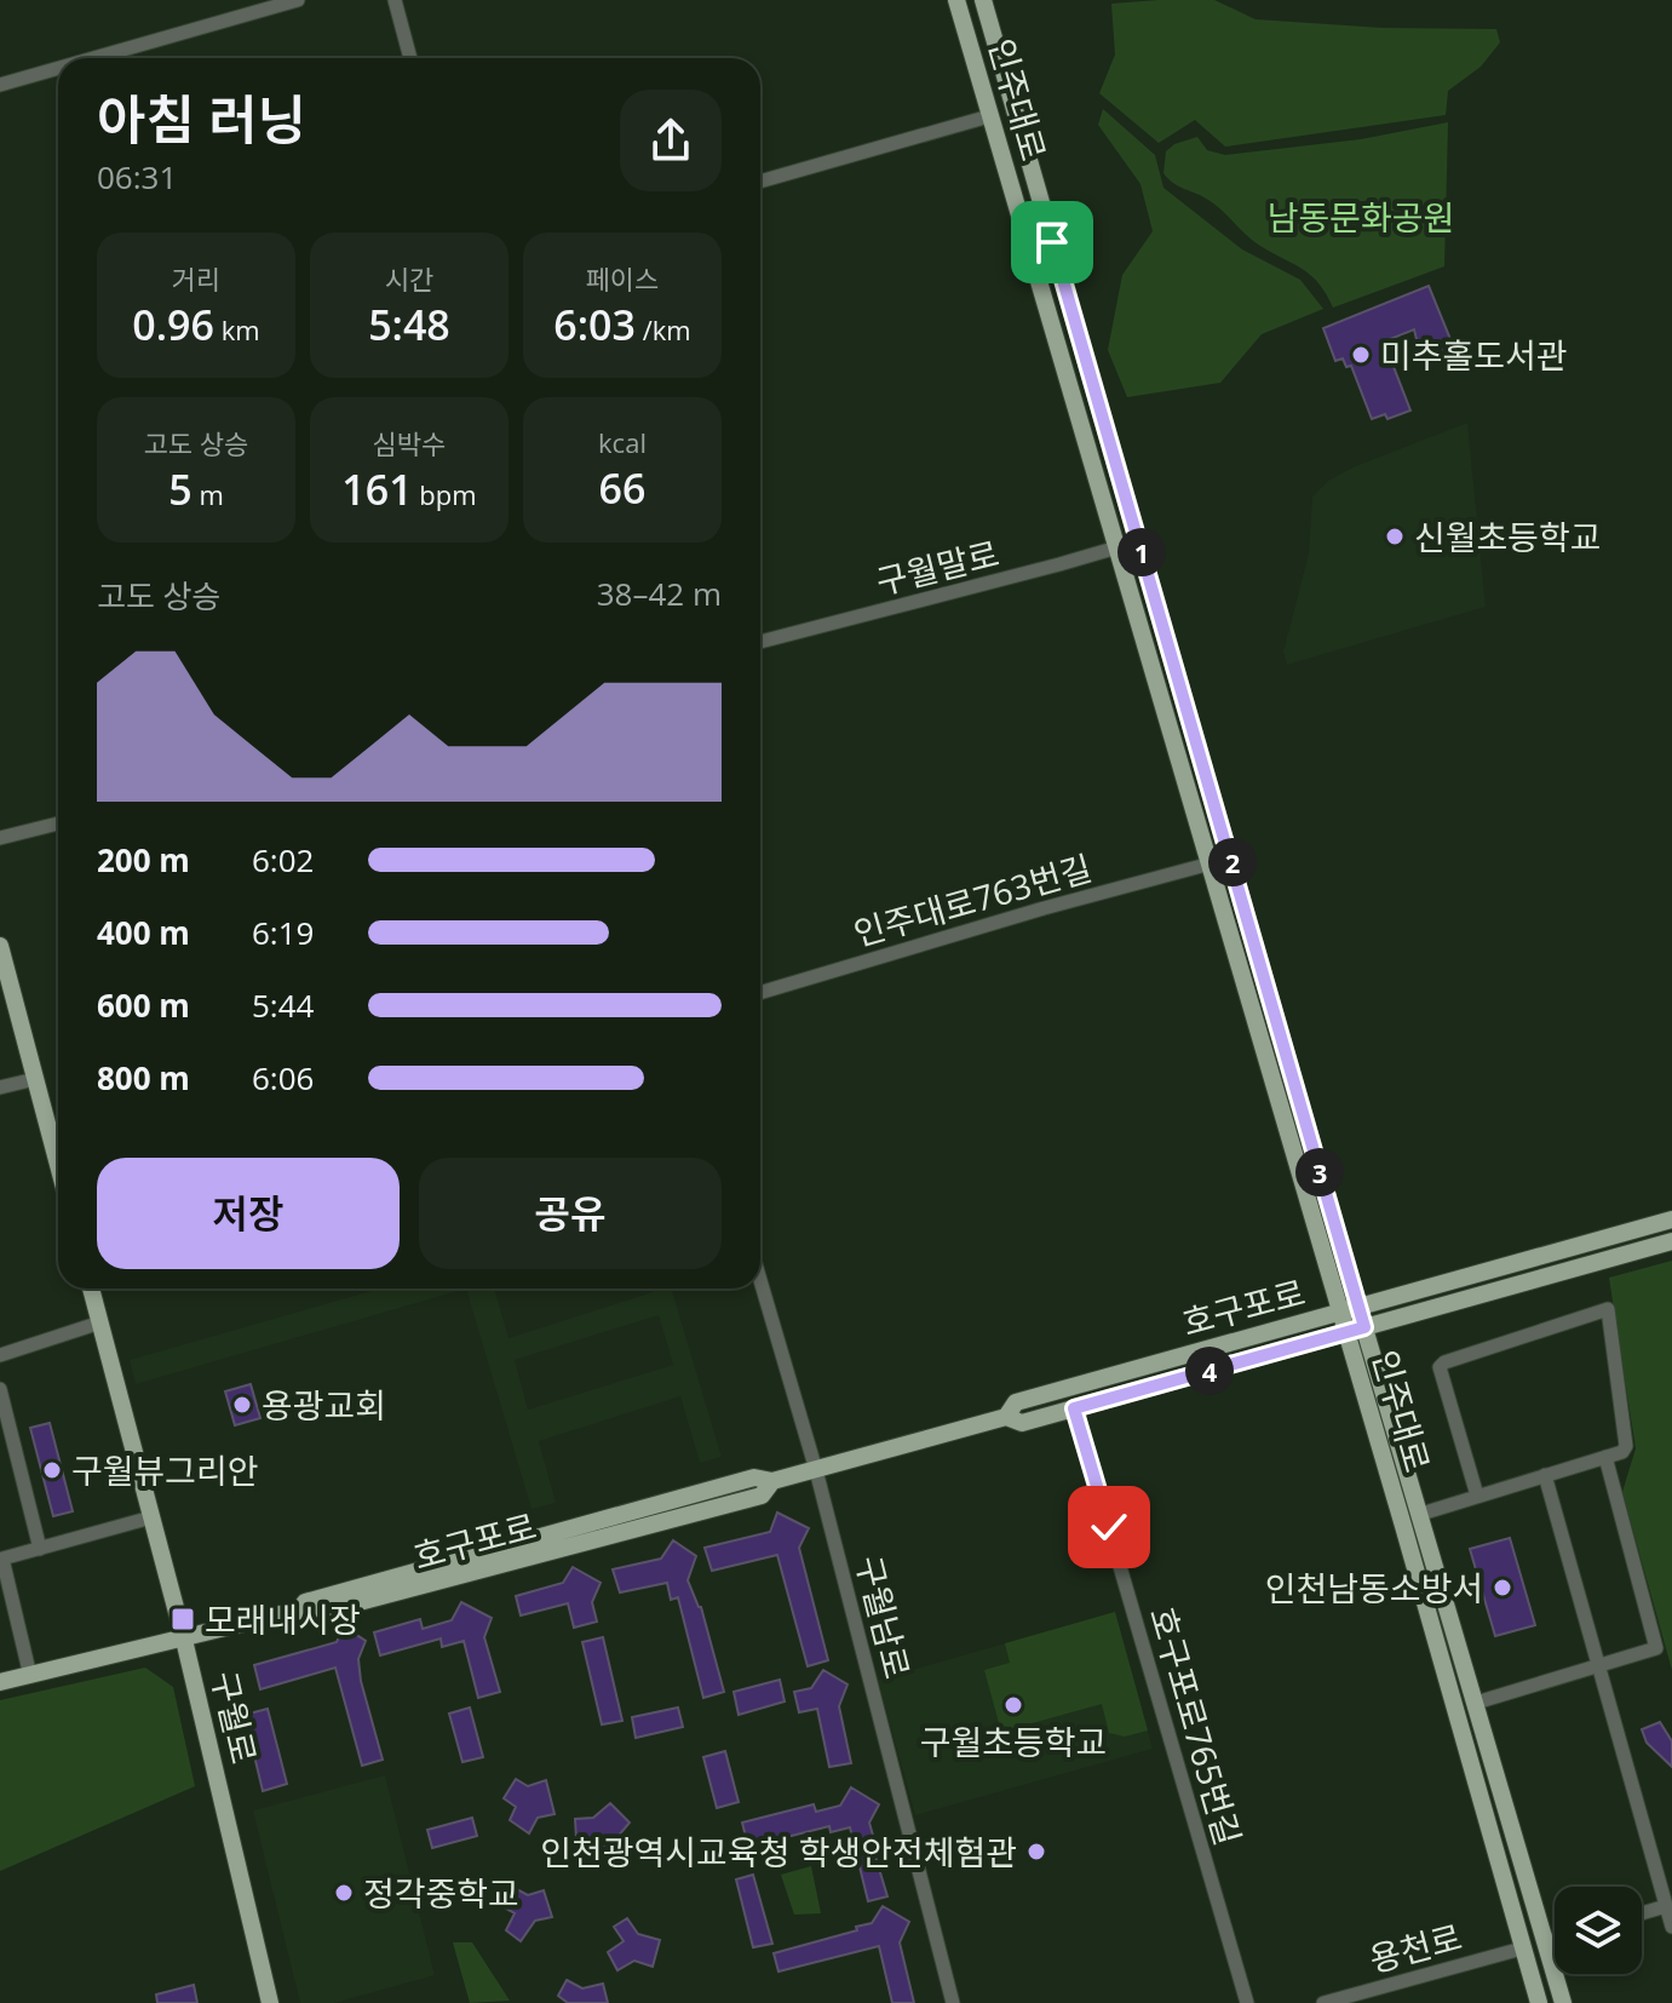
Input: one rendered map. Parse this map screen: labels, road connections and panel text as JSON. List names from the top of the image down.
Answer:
{
  "streets": {
    "main road": ["인주대로", "호구포로", "구월로"],
    "street": [
      "구월말로",
      "인주대로763번길",
      "구월남로",
      "호구포로765번길",
      "용천로"
    ]
  },
  "crossings": [
    ["인주대로", "구월말로"],
    ["인주대로", "인주대로763번길"],
    ["인주대로", "호구포로"],
    ["인주대로", "용천로"],
    ["호구포로", "구월남로"],
    ["호구포로", "구월로"],
    ["호구포로", "호구포로765번길"]
  ],
  "parks": ["남동문화공원"],
  "places": {
    "other": [
      "미추홀도서관",
      "신월초등학교",
      "용광교회",
      "구월뷰그리안",
      "인천남동소방서",
      "구월초등학교",
      "인천광역시교육청 학생안전체험관",
      "정각중학교"
    ],
    "transit": ["모래내시장"]
  },
  "page": {
    "heading": ["아침 러닝", "06:31"],
    "stats": [
      ["거리", "0.96 km"],
      ["시간", "5:48"],
      ["페이스", "6:03 /km"],
      ["고도 상승", "5 m"],
      ["심박수", "161 bpm"],
      ["kcal", "66"]
    ],
    "pins": [
      "1",
      "2",
      "3",
      "4"
    ],
    "chart": ["고도 상승", "38–42 m"],
    "list": [
      {
        "name": "200 m",
        "note": "6:02"
      },
      {
        "name": "400 m",
        "note": "6:19"
      },
      {
        "name": "600 m",
        "note": "5:44"
      },
      {
        "name": "800 m",
        "note": "6:06"
      }
    ],
    "buttons": ["저장", "공유"]
  }
}
